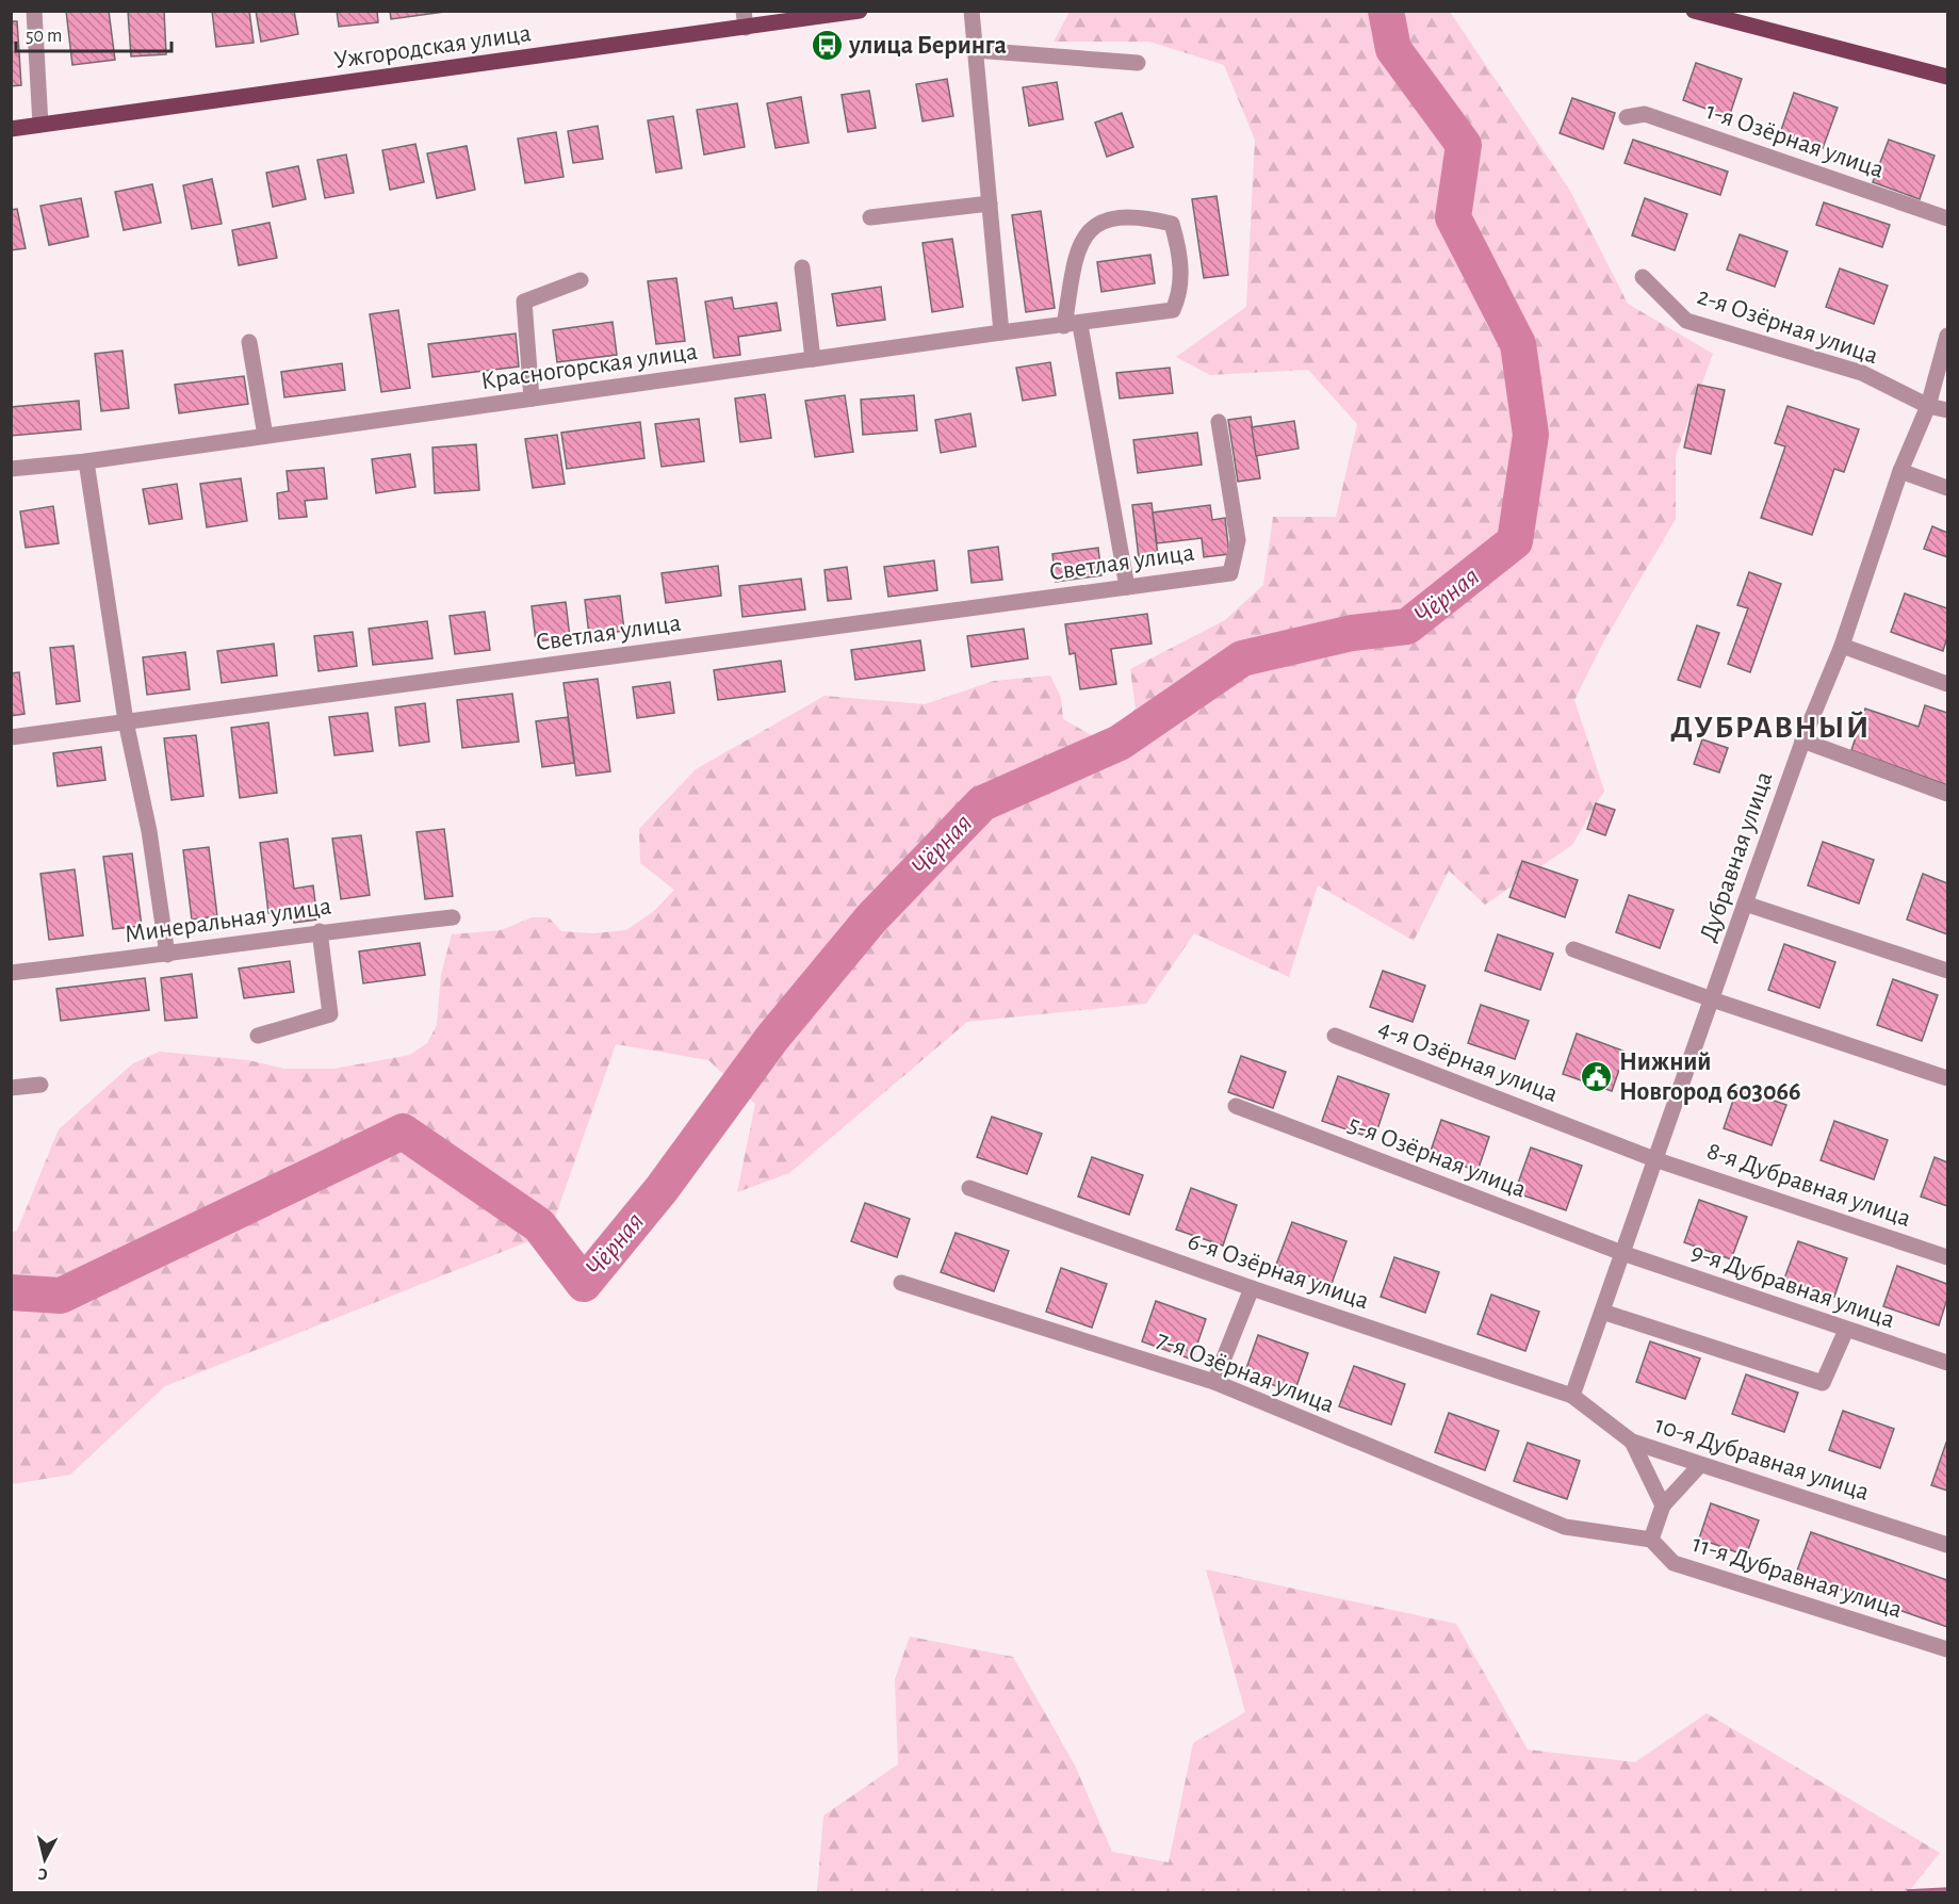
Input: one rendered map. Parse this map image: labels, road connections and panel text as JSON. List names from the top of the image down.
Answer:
{
  "streets": {
    "main road": ["Ужгородская улица"],
    "street": [
      "1-я Озёрная улица",
      "2-я Озёрная улица",
      "Красногорская улица",
      "Светлая улица",
      "Дубравная улица",
      "Минеральная улица",
      "4-я Озёрная улица",
      "5-я Озёрная улица",
      "8-я Дубравная улица",
      "6-я Озёрная улица",
      "9-я Дубравная улица",
      "7-я Озёрная улица",
      "10-я Дубравная улица",
      "11-я Дубравная улица"
    ]
  },
  "crossings": [
    ["2-я Озёрная улица", "Дубравная улица"],
    ["Дубравная улица", "4-я Озёрная улица"],
    ["Дубравная улица", "5-я Озёрная улица"],
    ["Дубравная улица", "8-я Дубравная улица"],
    ["Дубравная улица", "6-я Озёрная улица"],
    ["Дубравная улица", "9-я Дубравная улица"],
    ["Дубравная улица", "10-я Дубравная улица"],
    ["4-я Озёрная улица", "8-я Дубравная улица"],
    ["5-я Озёрная улица", "9-я Дубравная улица"],
    ["6-я Озёрная улица", "10-я Дубравная улица"],
    ["7-я Озёрная улица", "11-я Дубравная улица"]
  ],
  "districts": ["ДУБРАВНЫЙ"],
  "water": ["Чёрная"],
  "places": {
    "bus stop": ["улица Беринга"],
    "public building": ["Нижний Новгород 603066"]
  },
  "scale_bar": "50 m",
  "north": "bottom"
}
